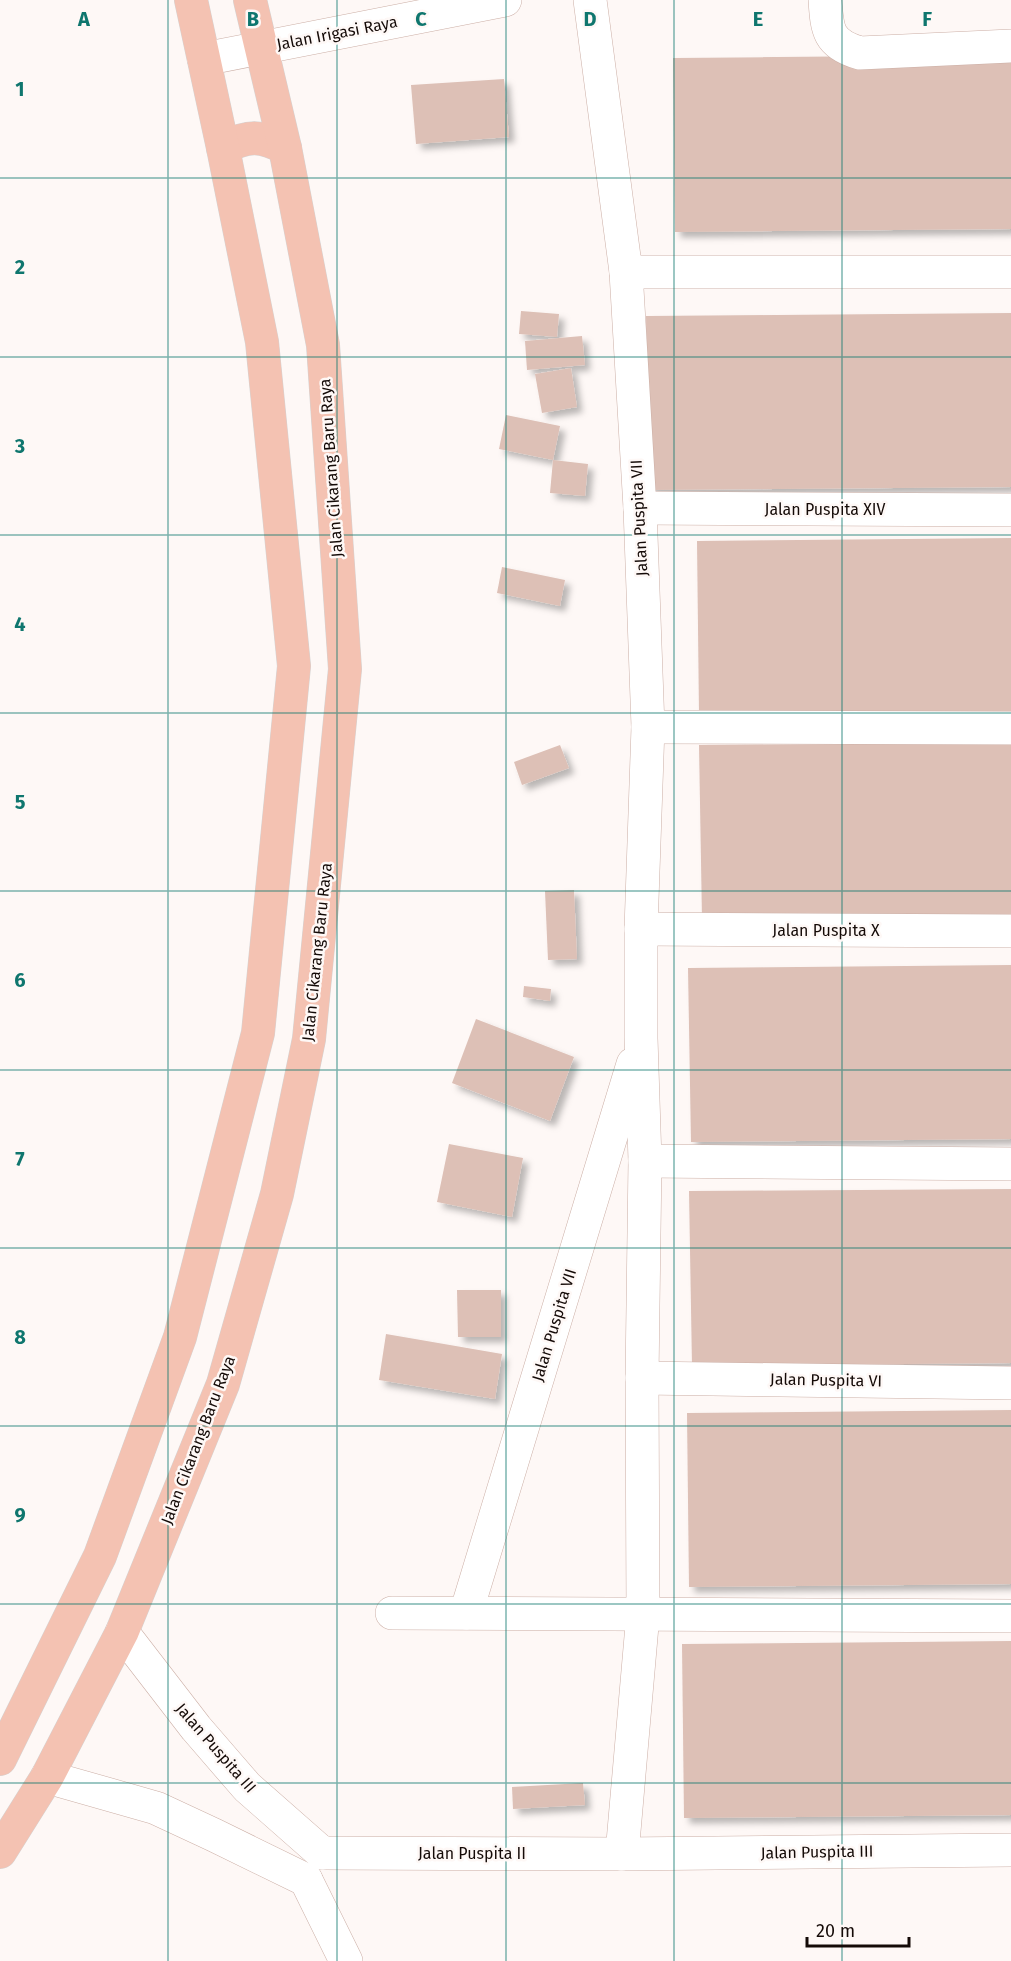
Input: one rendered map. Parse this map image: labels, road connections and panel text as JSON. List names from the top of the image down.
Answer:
{
  "streets": {
    "main road": ["Jalan Cikarang Baru Raya"],
    "street": [
      "Jalan Irigasi Raya",
      "Jalan Puspita XIV",
      "Jalan Puspita VII",
      "Jalan Puspita X",
      "Jalan Puspita VI",
      "Jalan Puspita III",
      "Jalan Puspita II"
    ]
  },
  "crossings": [
    ["Jalan Irigasi Raya", "Jalan Cikarang Baru Raya"],
    ["Jalan Cikarang Baru Raya", "Jalan Puspita III"],
    ["Jalan Puspita XIV", "Jalan Puspita VII"],
    ["Jalan Puspita VII", "Jalan Puspita X"],
    ["Jalan Puspita VII", "Jalan Puspita VI"],
    ["Jalan Puspita VII", "Jalan Puspita III"],
    ["Jalan Puspita VII", "Jalan Puspita II"],
    ["Jalan Puspita III", "Jalan Puspita II"]
  ],
  "scale_bar": "20 m",
  "grid": {
    "columns": [
      "A",
      "B",
      "C",
      "D",
      "E",
      "F"
    ],
    "rows": [
      "1",
      "2",
      "3",
      "4",
      "5",
      "6",
      "7",
      "8",
      "9"
    ]
  }
}
